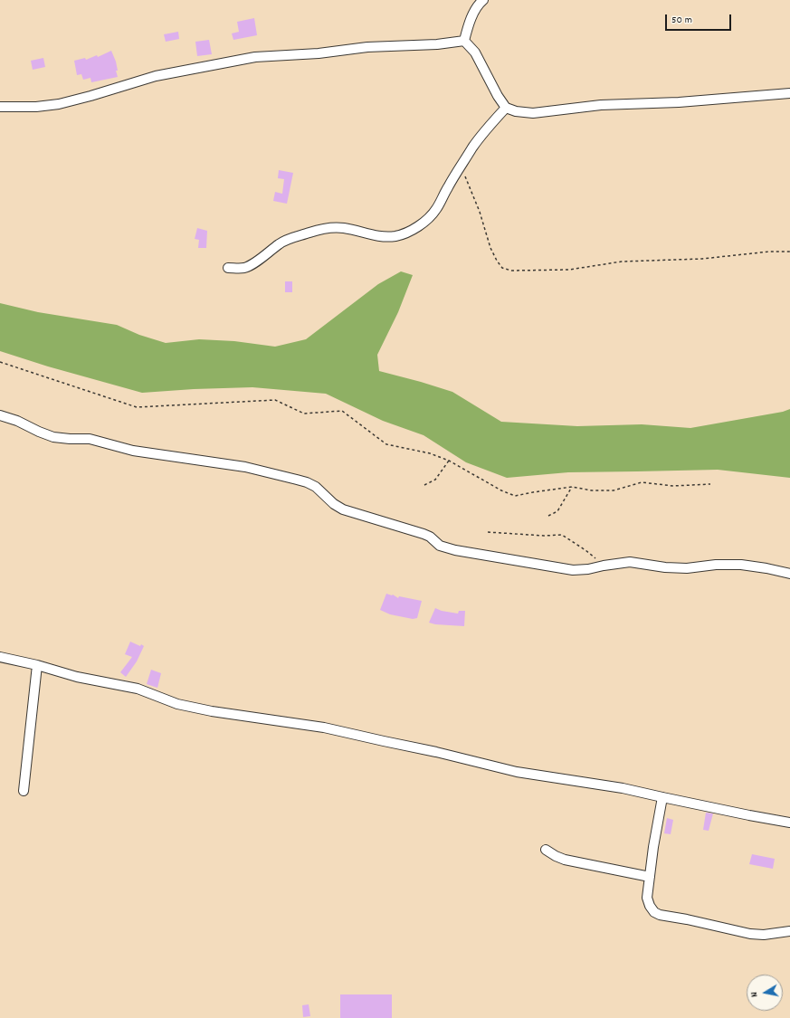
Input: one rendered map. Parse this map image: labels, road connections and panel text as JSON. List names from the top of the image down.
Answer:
{
  "scale_bar": "50 m",
  "north": "left"
}
